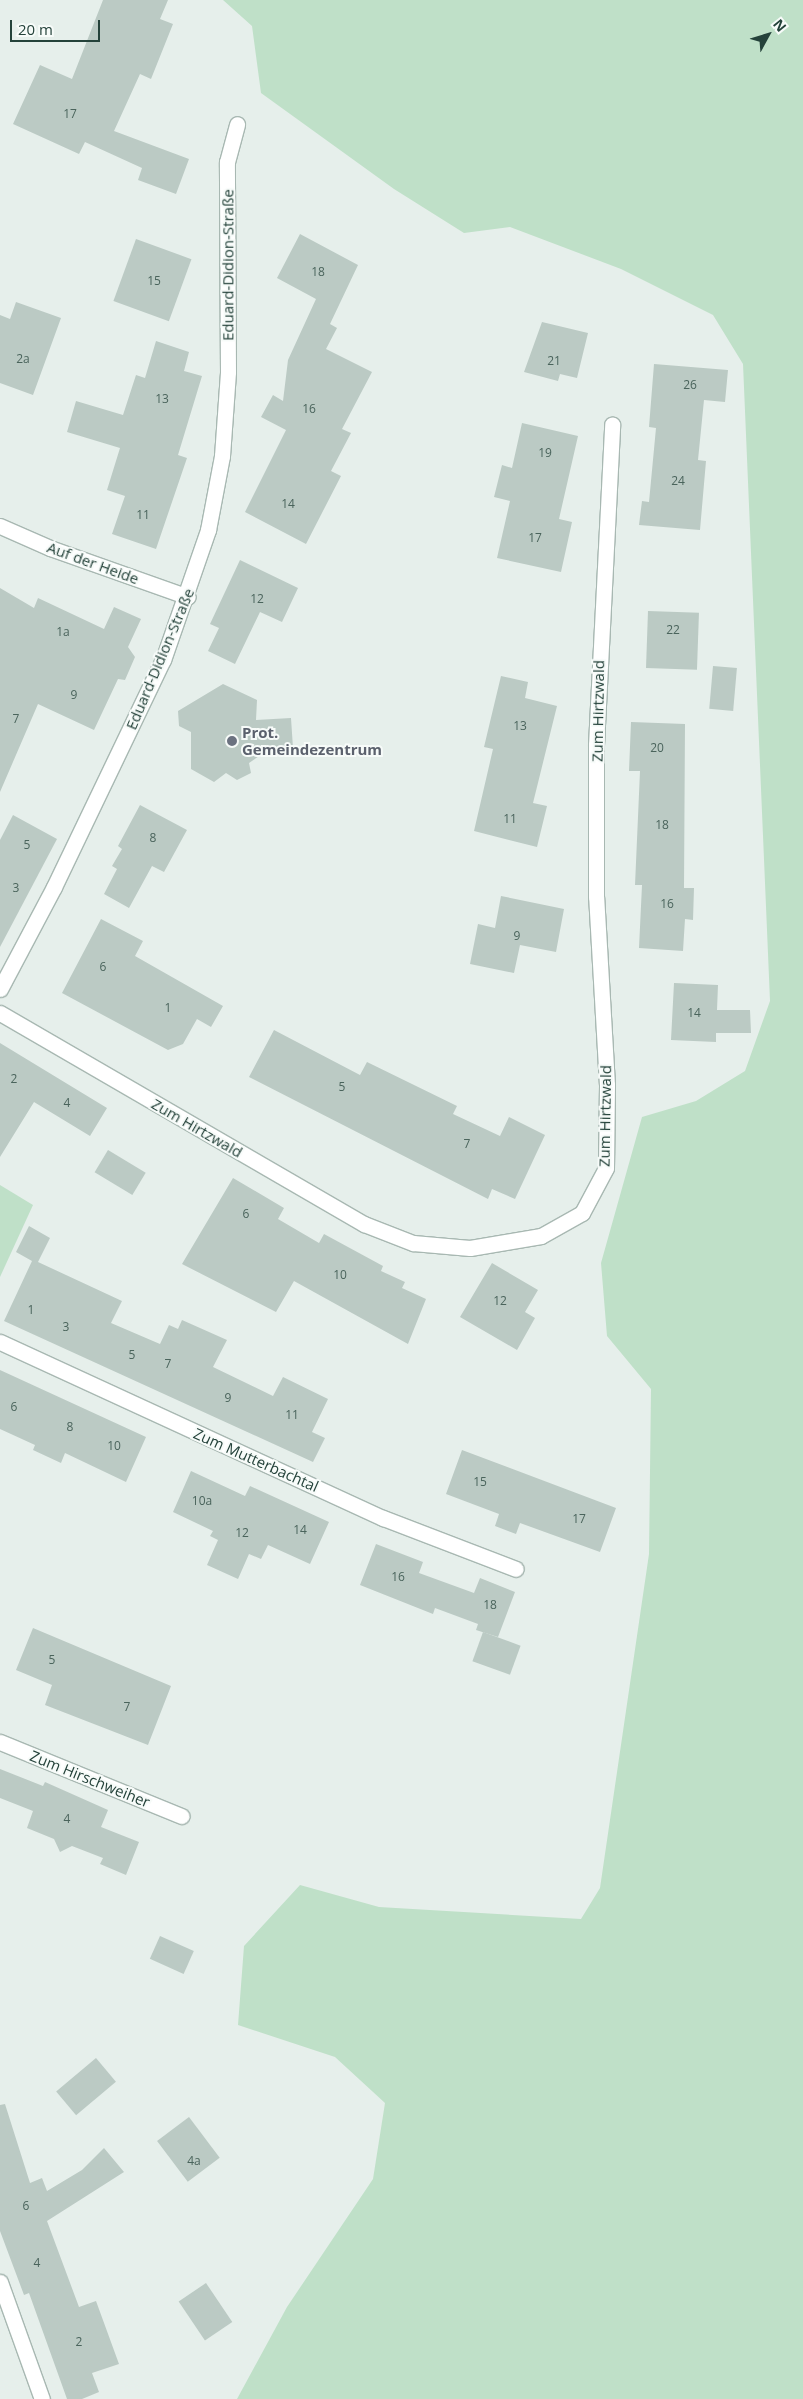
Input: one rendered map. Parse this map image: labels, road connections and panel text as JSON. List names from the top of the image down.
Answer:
{
  "streets": {
    "street": [
      "Eduard-Didion-Straße",
      "Auf der Heide",
      "Zum Hirtzwald",
      "Zum Mutterbachtal",
      "Zum Hirschweiher"
    ]
  },
  "crossings": [
    ["Eduard-Didion-Straße", "Auf der Heide"]
  ],
  "places": ["Prot. Gemeindezentrum"],
  "house_numbers": [
    "17",
    "18",
    "15",
    "2a",
    "21",
    "26",
    "13",
    "16",
    "19",
    "24",
    "14",
    "11",
    "17",
    "12",
    "22",
    "1a",
    "9",
    "7",
    "13",
    "20",
    "11",
    "18",
    "8",
    "5",
    "3",
    "16",
    "9",
    "6",
    "1",
    "14",
    "2",
    "5",
    "4",
    "7",
    "6",
    "10",
    "12",
    "1",
    "3",
    "5",
    "7",
    "9",
    "6",
    "11",
    "8",
    "10",
    "15",
    "10a",
    "17",
    "14",
    "12",
    "16",
    "18",
    "5",
    "7",
    "4",
    "4a",
    "6",
    "4",
    "2"
  ],
  "scale_bar": "20 m",
  "north": "top right"
}
